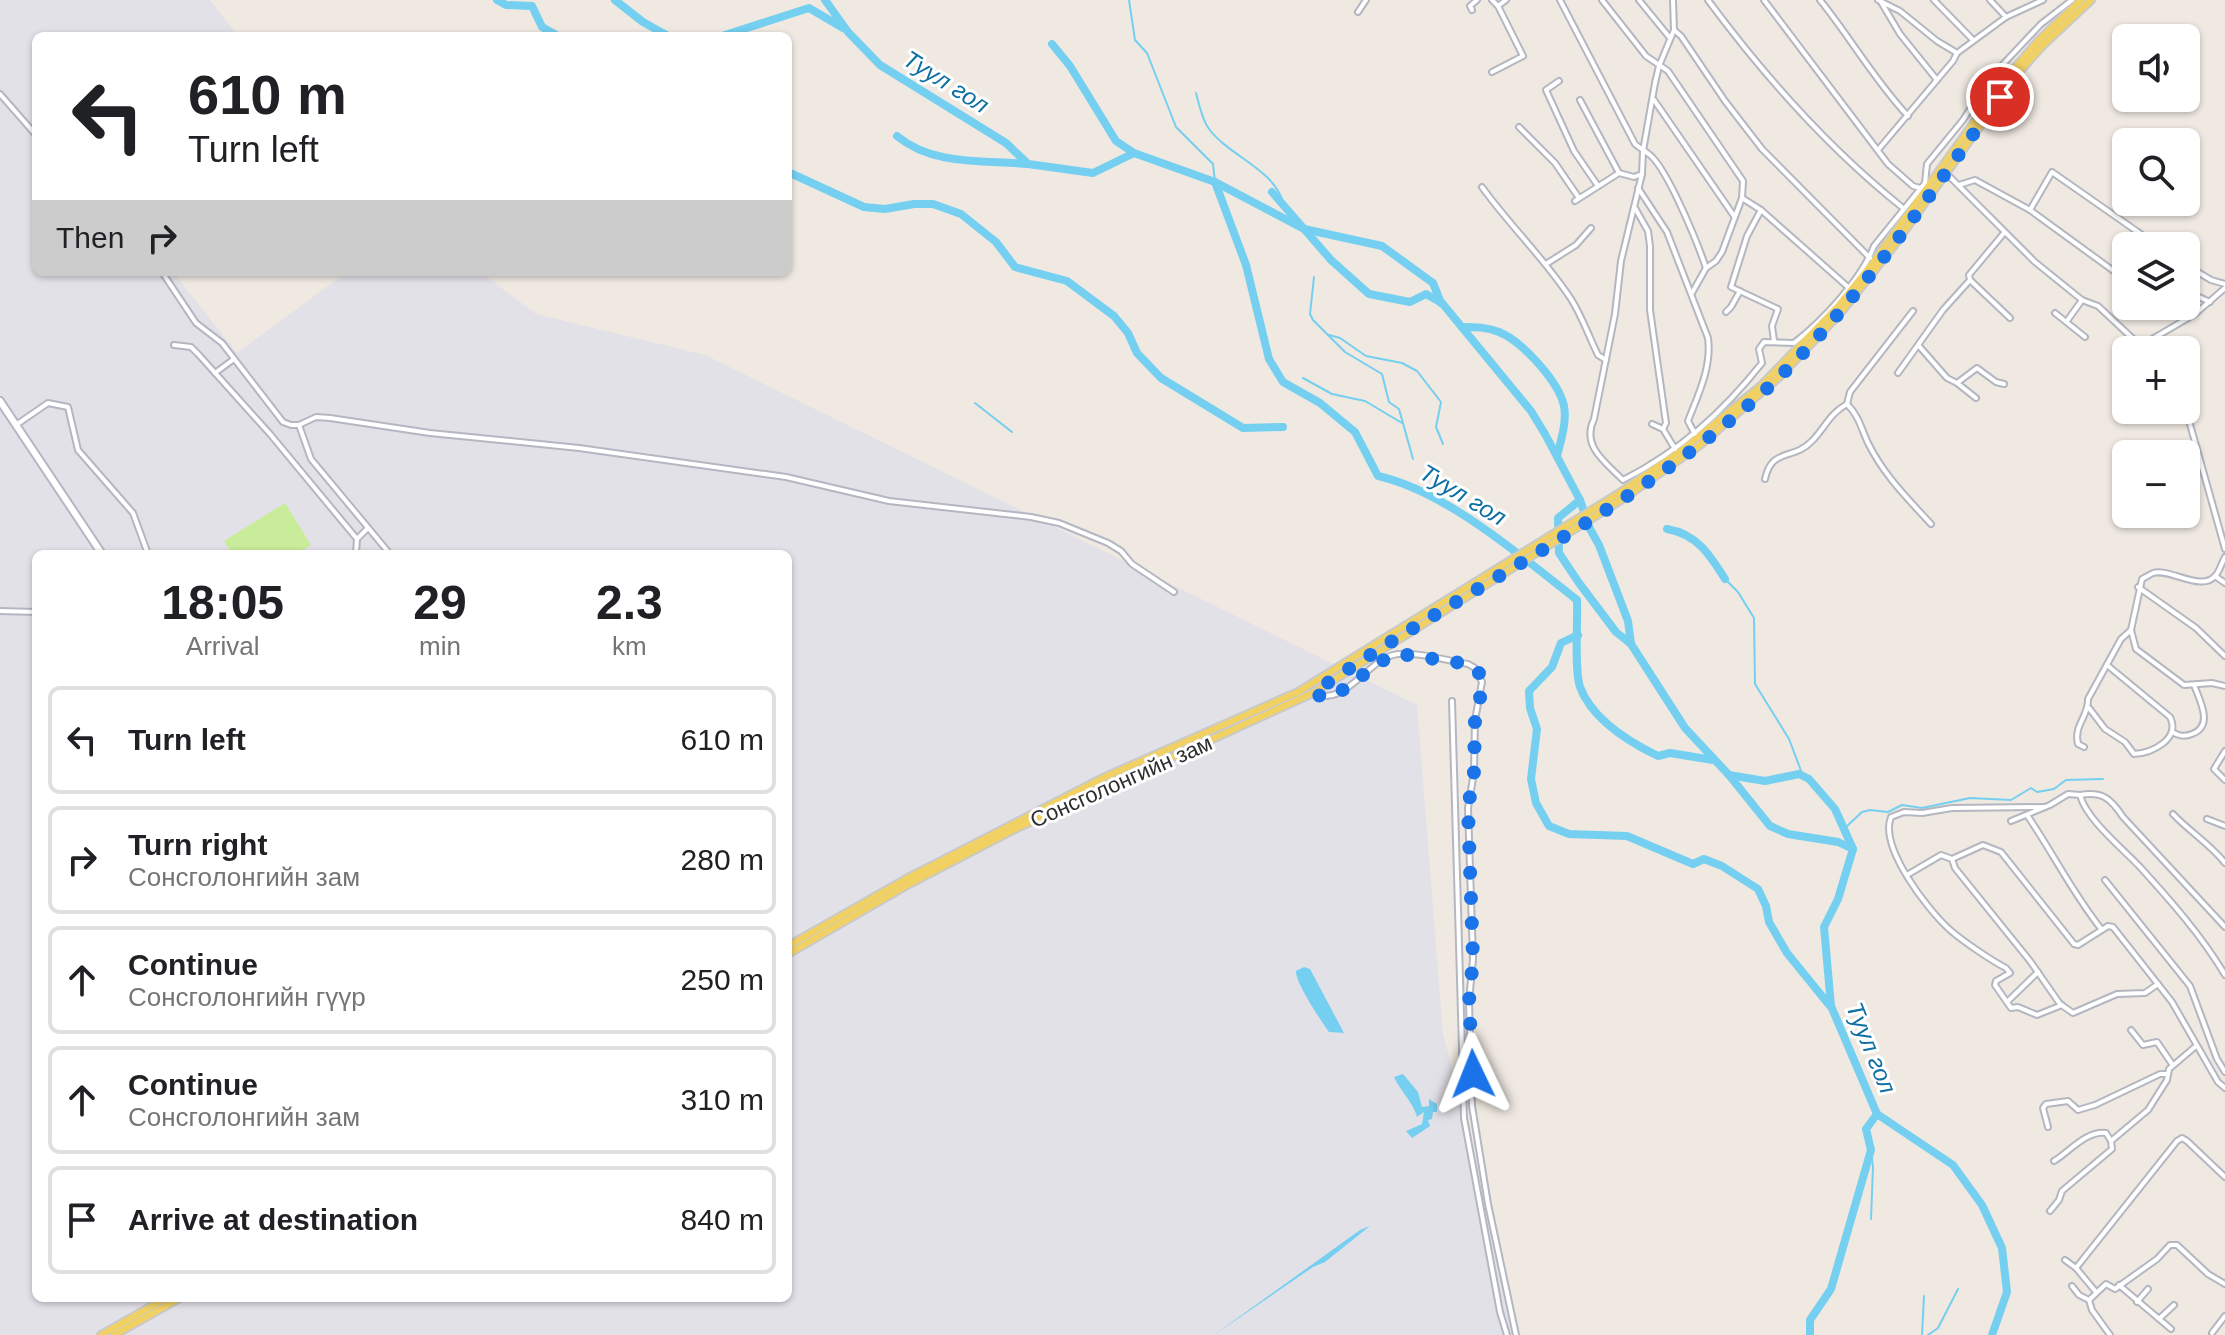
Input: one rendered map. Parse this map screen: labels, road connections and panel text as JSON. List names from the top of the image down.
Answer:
{
  "streets": {
    "main road": ["Сонсголонгийн зам"]
  },
  "water": ["Туул гол"],
  "page": {
    "map_buttons": ["+", "−"],
    "turn": ["610 m", "Turn left"],
    "then": "Then",
    "eta": [
      "18:05",
      "Arrival",
      "29",
      "min",
      "2.3",
      "km"
    ],
    "list": [
      {
        "name": "Turn left",
        "value": "610 m"
      },
      {
        "name": "Turn right",
        "note": "Сонсголонгийн зам",
        "value": "280 m"
      },
      {
        "name": "Continue",
        "note": "Сонсголонгийн гүүр",
        "value": "250 m"
      },
      {
        "name": "Continue",
        "note": "Сонсголонгийн зам",
        "value": "310 m"
      },
      {
        "name": "Arrive at destination",
        "value": "840 m"
      }
    ]
  }
}
